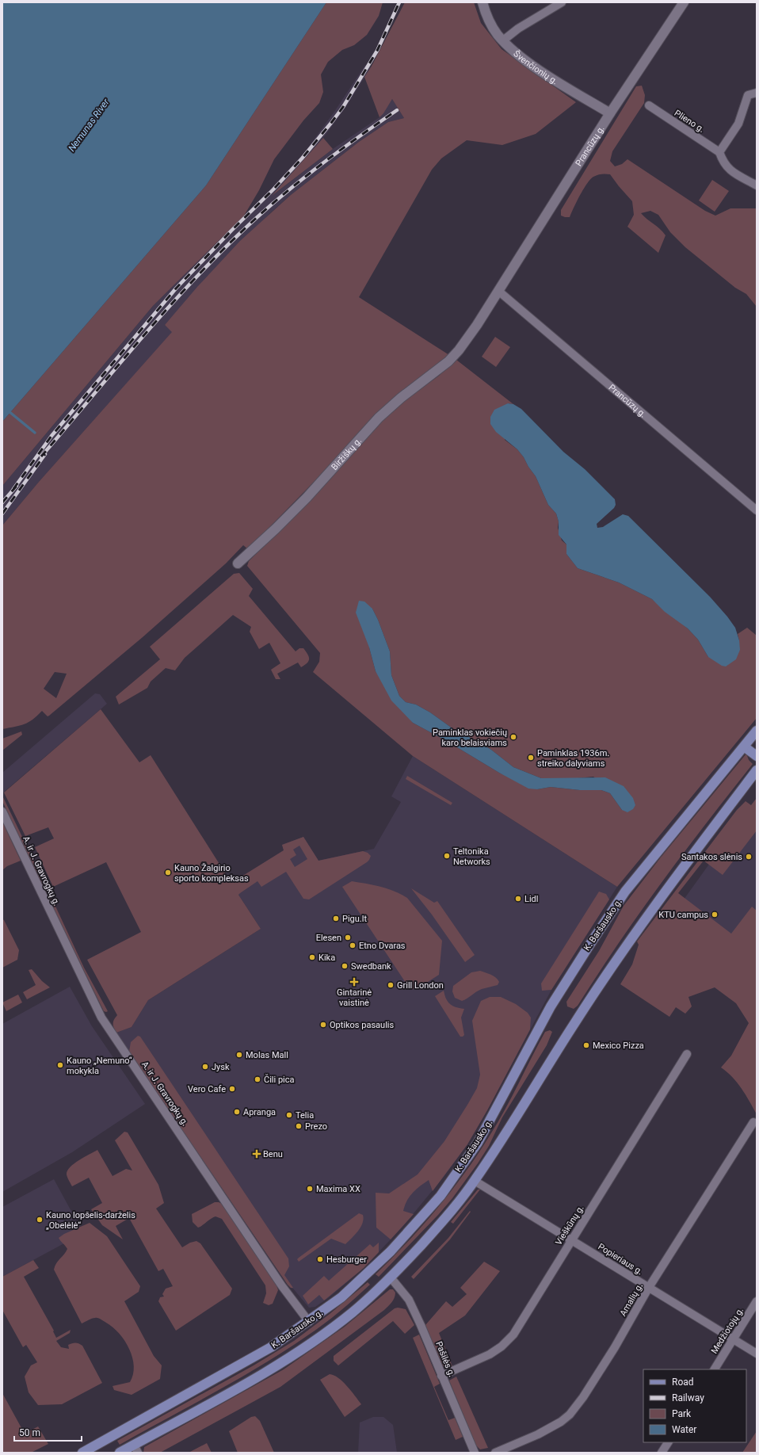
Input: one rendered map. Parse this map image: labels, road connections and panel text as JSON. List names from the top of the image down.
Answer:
{
  "streets": {
    "main road": ["K. Baršausko g."],
    "street": [
      "Švenčionių g.",
      "Plieno g.",
      "Prancūzų g.",
      "Biržiškų g.",
      "A. ir J. Gravrogkų g.",
      "Vieškūnų g.",
      "Popieriaus g.",
      "Amalių g.",
      "Medžiotojų g.",
      "Pašilės g."
    ]
  },
  "crossings": [
    ["Švenčionių g.", "Prancūzų g."],
    ["Prancūzų g.", "Biržiškų g."],
    ["A. ir J. Gravrogkų g.", "K. Baršausko g."],
    ["K. Baršausko g.", "Popieriaus g."],
    ["K. Baršausko g.", "Pašilės g."],
    ["Vieškūnų g.", "Popieriaus g."],
    ["Vieškūnų g.", "Pašilės g."],
    ["Popieriaus g.", "Amalių g."],
    ["Popieriaus g.", "Medžiotojų g."]
  ],
  "water": ["Nemunas River"],
  "places": {
    "other": [
      "Paminklas vokiečių karo belaisviams",
      "Paminklas 1936m. streiko dalyviams",
      "Teltonika Networks",
      "Santakos slėnis",
      "Kauno Žalgirio sporto kompleksas",
      "Lidl",
      "KTU campus",
      "Pigu.lt",
      "Elesen",
      "Etno Dvaras",
      "Kika",
      "Swedbank",
      "Grill London",
      "Optikos pasaulis",
      "Mexico Pizza",
      "Molas Mall",
      "Kauno „Nemuno“ mokykla",
      "Jysk",
      "Čili pica",
      "Vero Cafe",
      "Apranga",
      "Telia",
      "Prezo",
      "Maxima XX",
      "Kauno lopšelis-darželis „Obelėlė“",
      "Hesburger"
    ],
    "health": ["Gintarinė vaistinė", "Benu"]
  },
  "legend": [
    "Road",
    "Railway",
    "Park",
    "Water"
  ],
  "scale_bar": "50 m"
}
